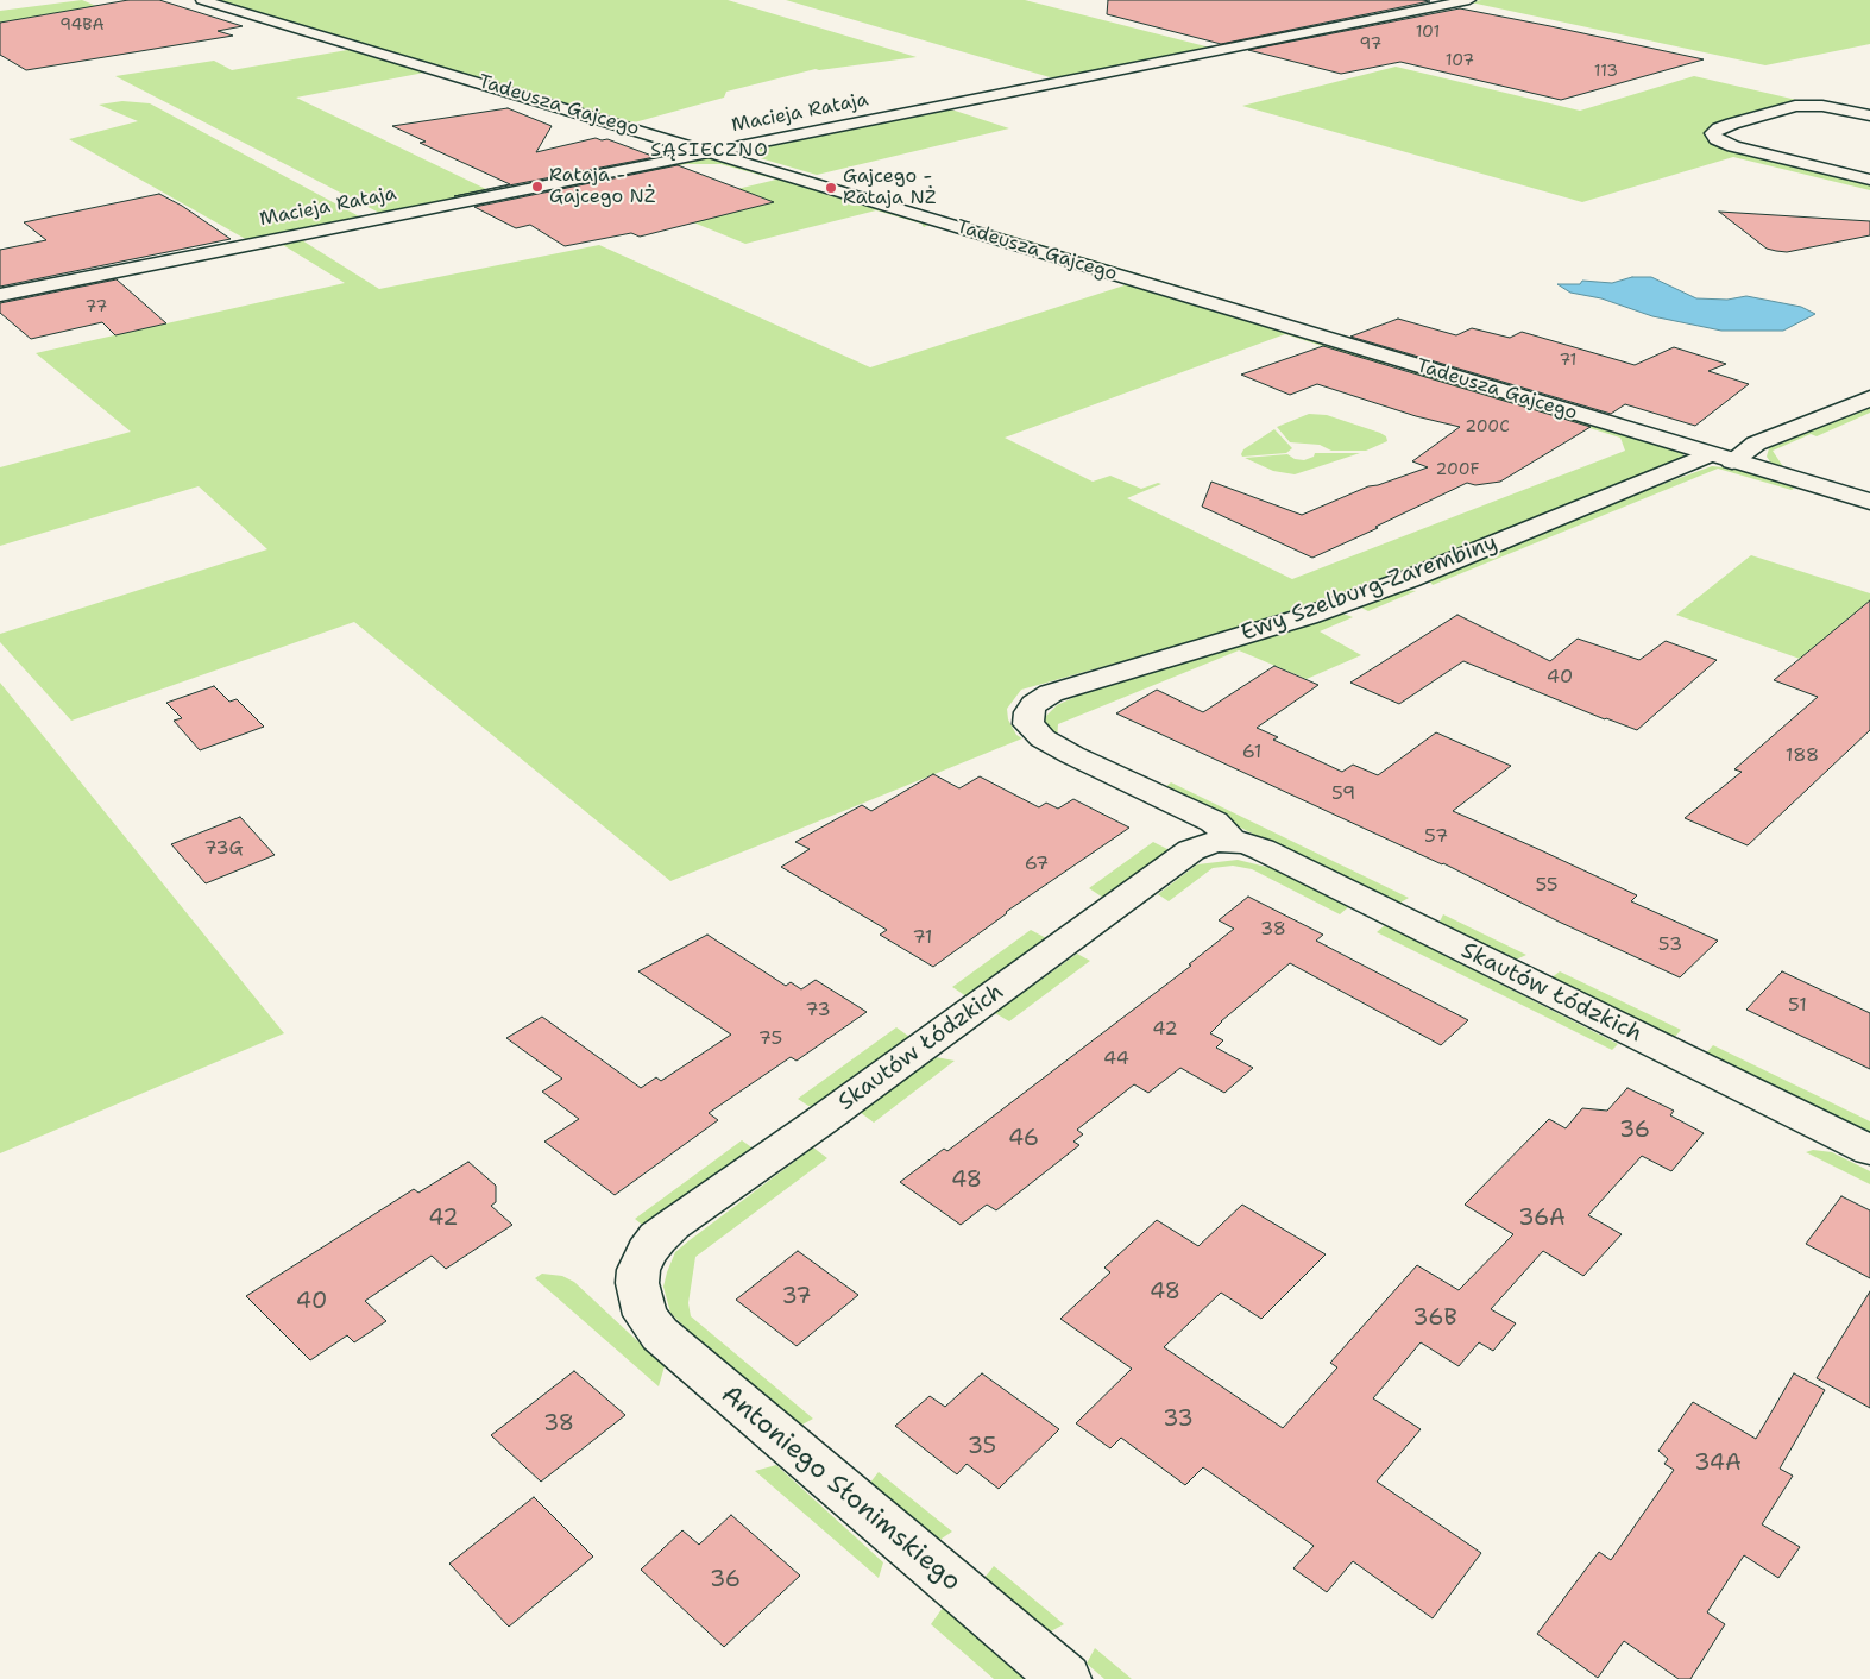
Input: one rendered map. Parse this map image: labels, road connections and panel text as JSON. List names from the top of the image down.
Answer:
{
  "streets": {
    "street": [
      "Tadeusza Gajcego",
      "Macieja Rataja",
      "Ewy Szelburg-Zarembiny",
      "Skautów Łódzkich",
      "Antoniego Słonimskiego"
    ]
  },
  "crossings": [
    ["Tadeusza Gajcego", "Macieja Rataja"],
    ["Tadeusza Gajcego", "Ewy Szelburg-Zarembiny"],
    ["Ewy Szelburg-Zarembiny", "Skautów Łódzkich"],
    ["Skautów Łódzkich", "Antoniego Słonimskiego"]
  ],
  "districts": ["SĄSIECZNO"],
  "places": ["Rataja - Gajcego NŻ", "Gajcego - Rataja NŻ"],
  "house_numbers": [
    "94BA",
    "101",
    "97",
    "107",
    "113",
    "77",
    "71",
    "200C",
    "200F",
    "40",
    "61",
    "188",
    "59",
    "57",
    "73G",
    "67",
    "55",
    "38",
    "71",
    "53",
    "51",
    "73",
    "42",
    "75",
    "44",
    "36",
    "46",
    "48",
    "42",
    "36A",
    "48",
    "37",
    "40",
    "36B",
    "33",
    "38",
    "35",
    "34A",
    "36"
  ]
}
